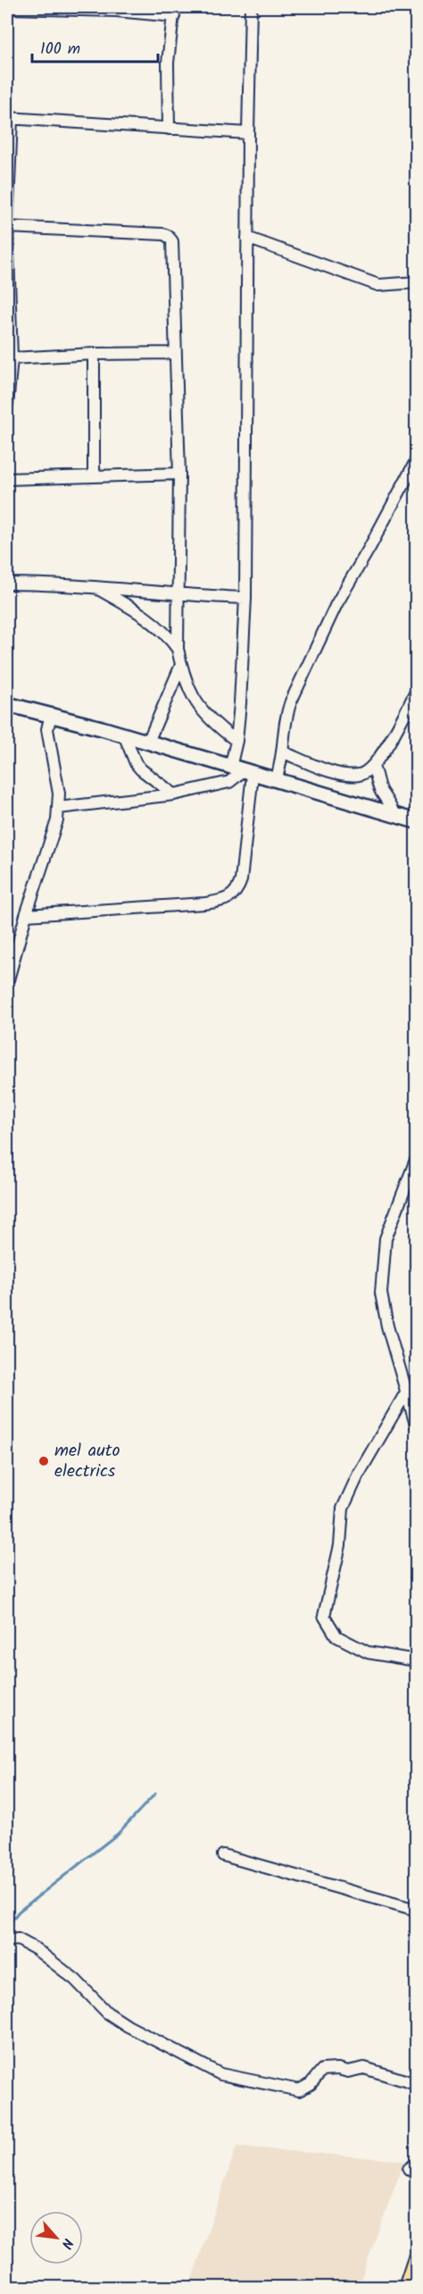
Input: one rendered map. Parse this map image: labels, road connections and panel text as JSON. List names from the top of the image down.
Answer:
{
  "places": ["mel auto electrics"],
  "scale_bar": "100 m",
  "north": "bottom right"
}
